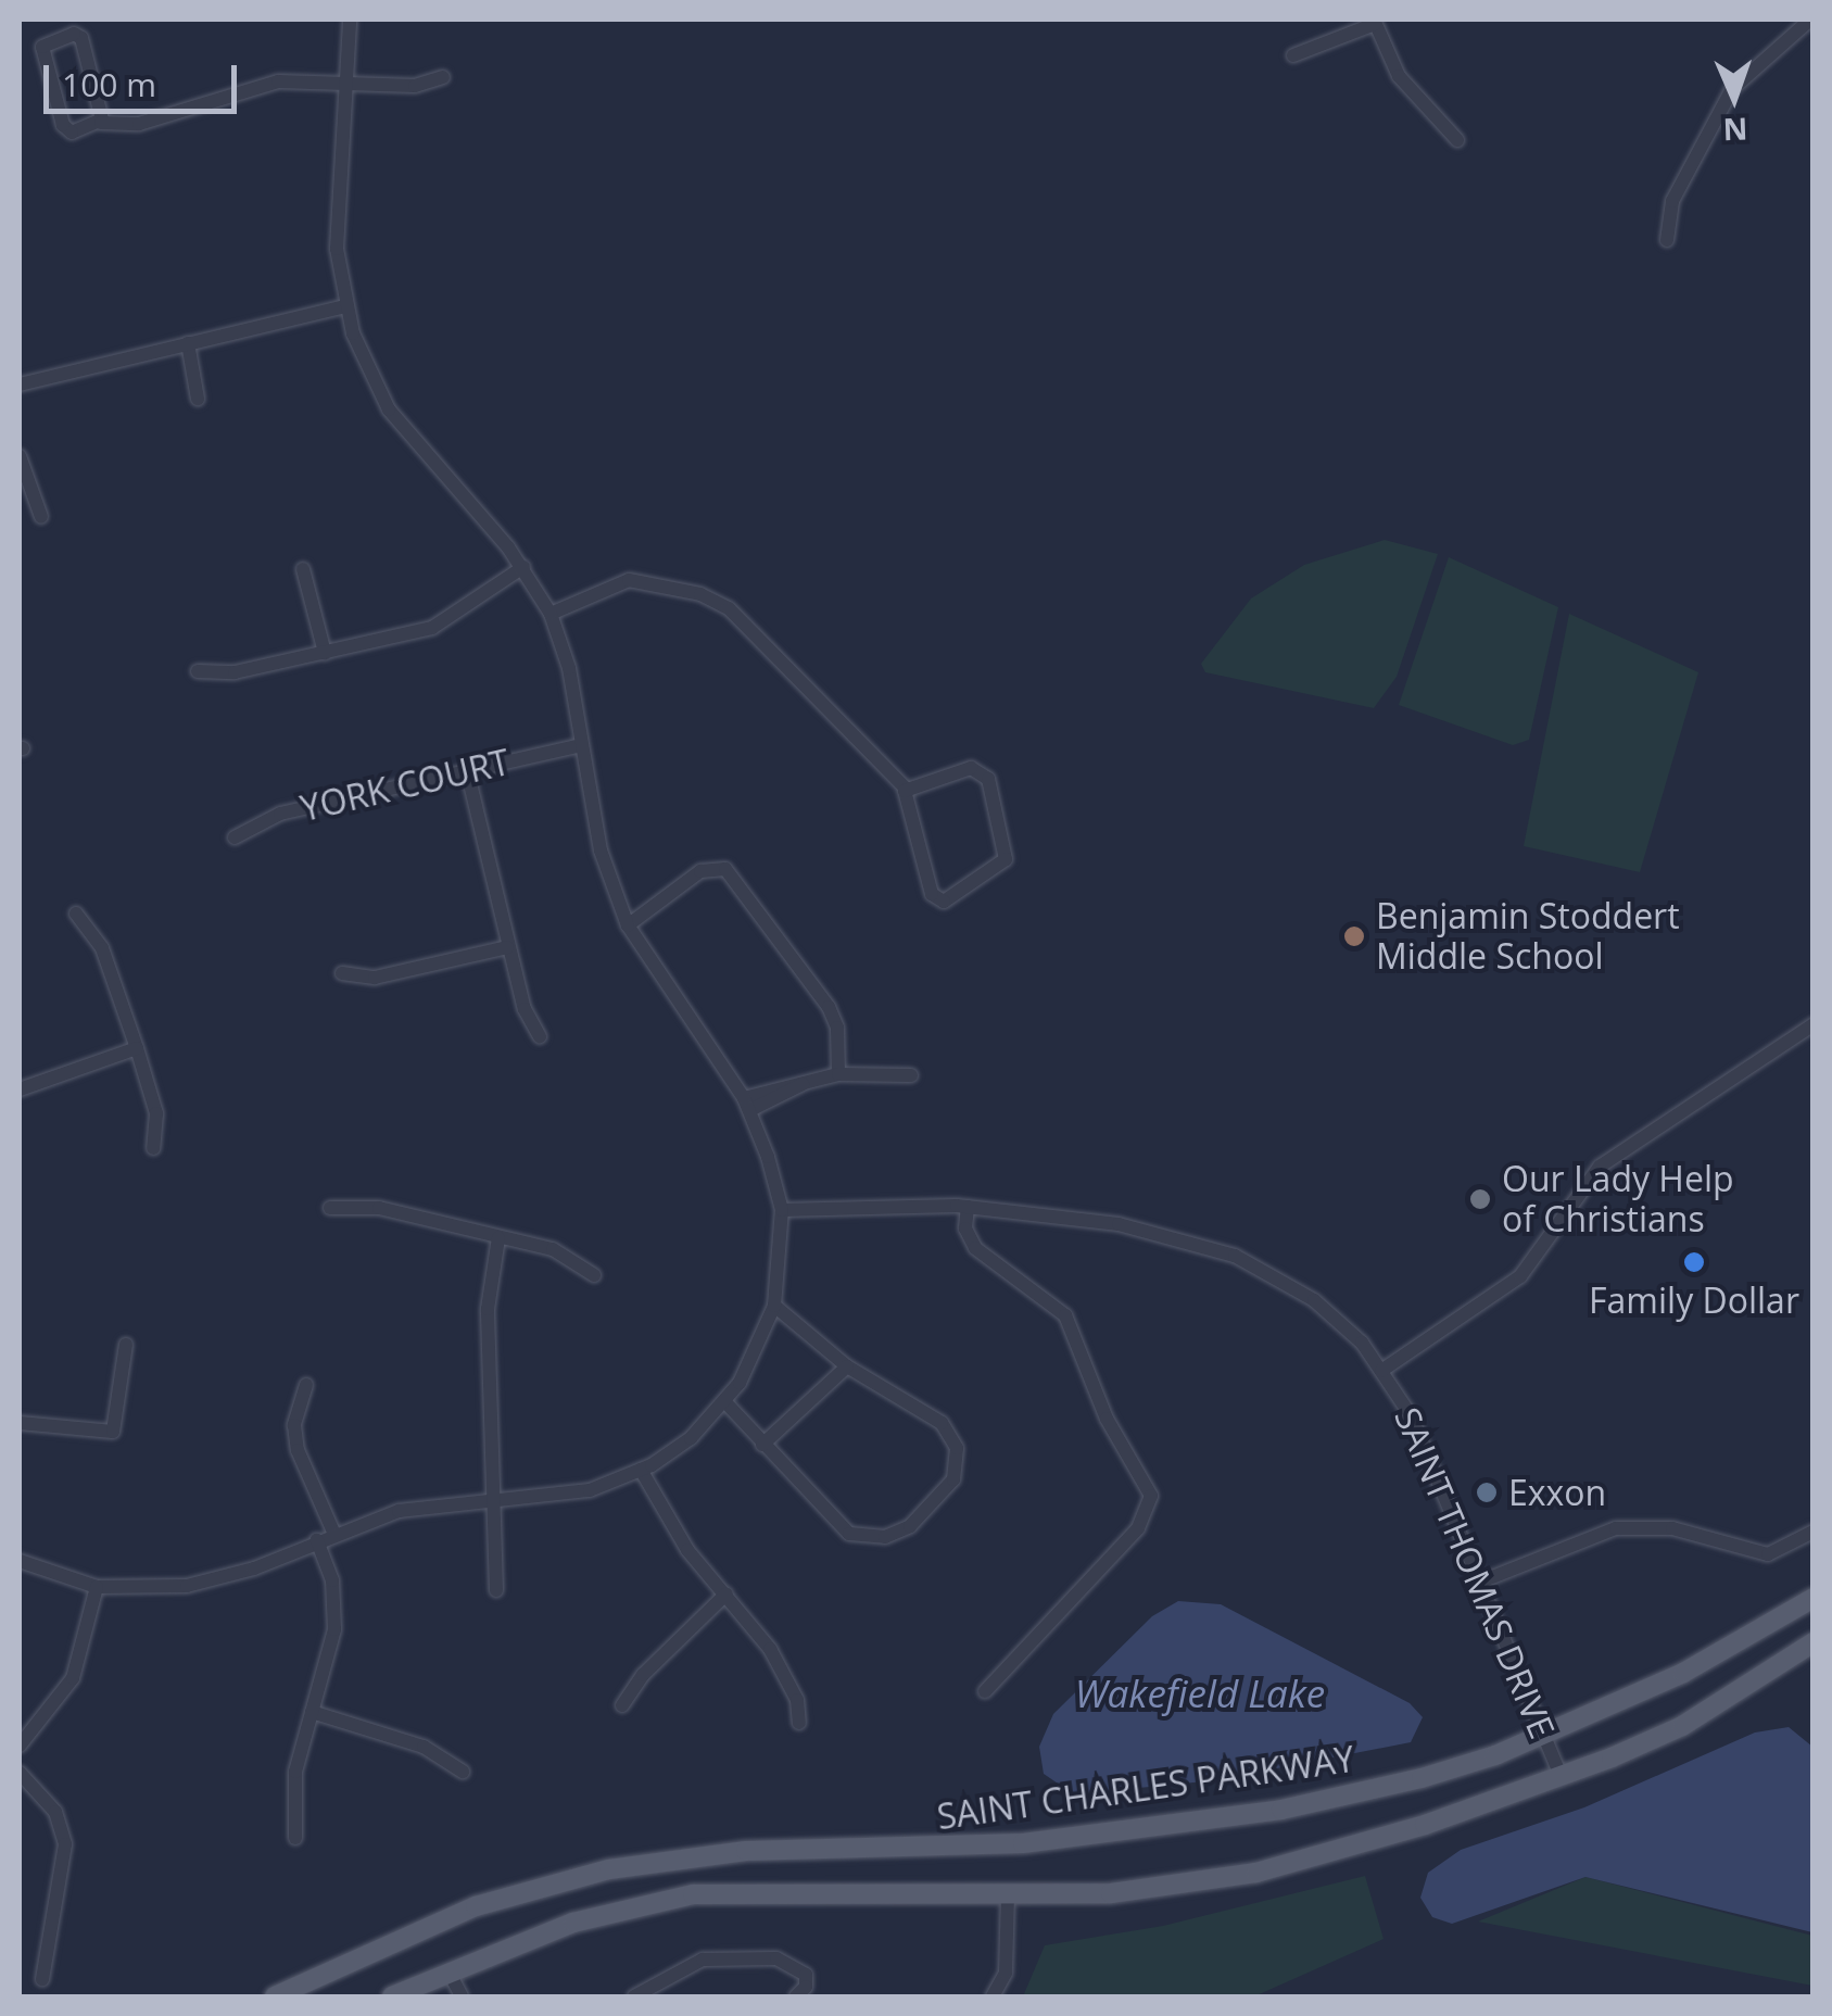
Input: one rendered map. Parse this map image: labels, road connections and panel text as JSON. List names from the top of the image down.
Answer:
{
  "streets": {
    "main road": ["SAINT CHARLES PARKWAY"],
    "street": ["YORK COURT", "SAINT THOMAS DRIVE"]
  },
  "crossings": [
    ["SAINT THOMAS DRIVE", "SAINT CHARLES PARKWAY"]
  ],
  "water": ["Wakefield Lake"],
  "places": [
    "Benjamin Stoddert Middle School",
    "Our Lady Help of Christians",
    "Family Dollar",
    "Exxon"
  ],
  "scale_bar": "100 m",
  "north": "bottom"
}
